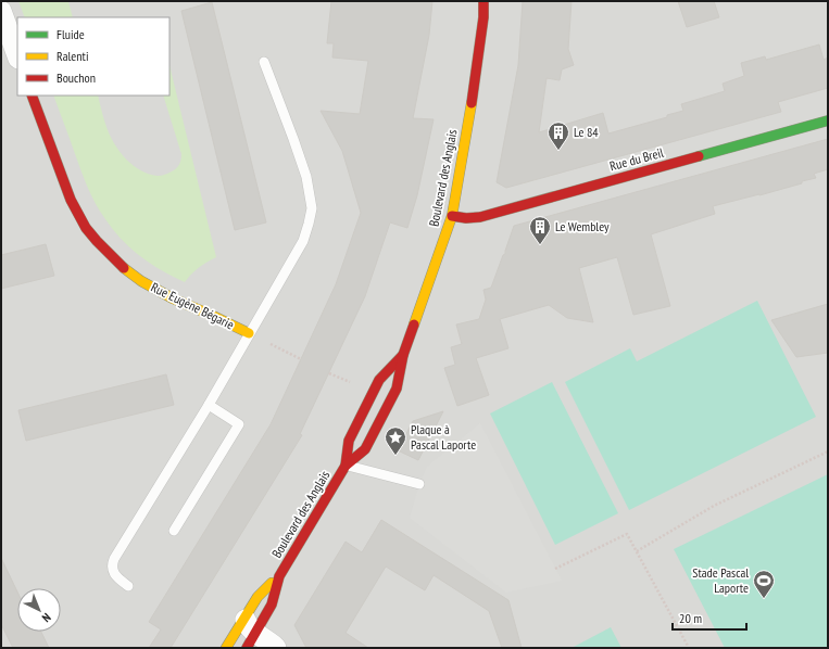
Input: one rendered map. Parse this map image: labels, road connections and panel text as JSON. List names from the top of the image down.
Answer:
{
  "streets": {
    "main road": ["Rue du Breil", "Boulevard des Anglais", "Rue Eugène Bégarie"]
  },
  "crossings": [
    ["Rue du Breil", "Boulevard des Anglais"]
  ],
  "places": {
    "building": ["Le 84", "Le Wembley"],
    "place": ["Plaque à Pascal Laporte"],
    "sports": ["Stade Pascal Laporte"]
  },
  "legend": ["Fluide", "Ralenti", "Bouchon"],
  "scale_bar": "20 m",
  "north": "bottom right"
}
